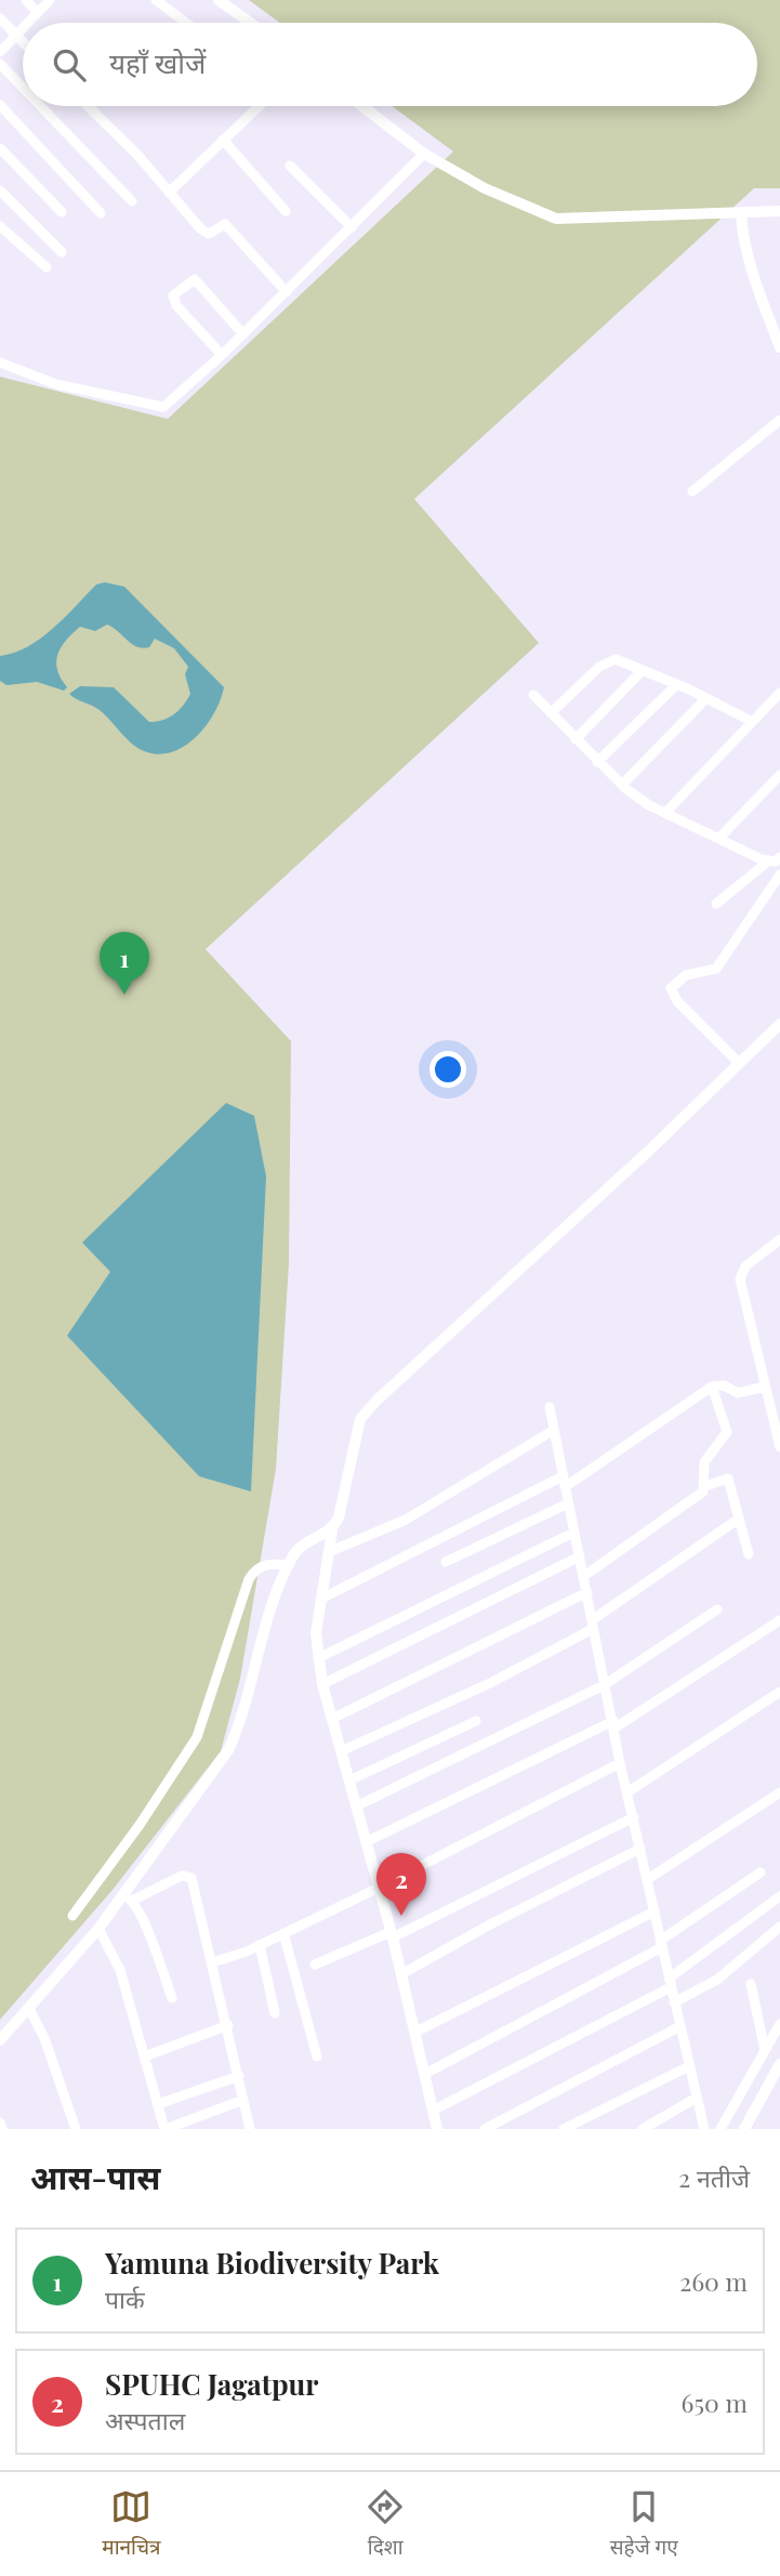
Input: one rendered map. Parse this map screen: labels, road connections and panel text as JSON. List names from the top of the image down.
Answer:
{
  "page": {
    "search": "यहाँ खोजें",
    "pins": ["1", "2"],
    "heading": ["आस-पास", "2 नतीजे"],
    "list": [
      {
        "mark": "1",
        "name": "Yamuna Biodiversity Park",
        "note": "पार्क",
        "value": "260 m"
      },
      {
        "mark": "2",
        "name": "SPUHC Jagatpur",
        "note": "अस्पताल",
        "value": "650 m"
      }
    ],
    "nav": ["मानचित्र", "दिशा", "सहेजे गए"]
  }
}
